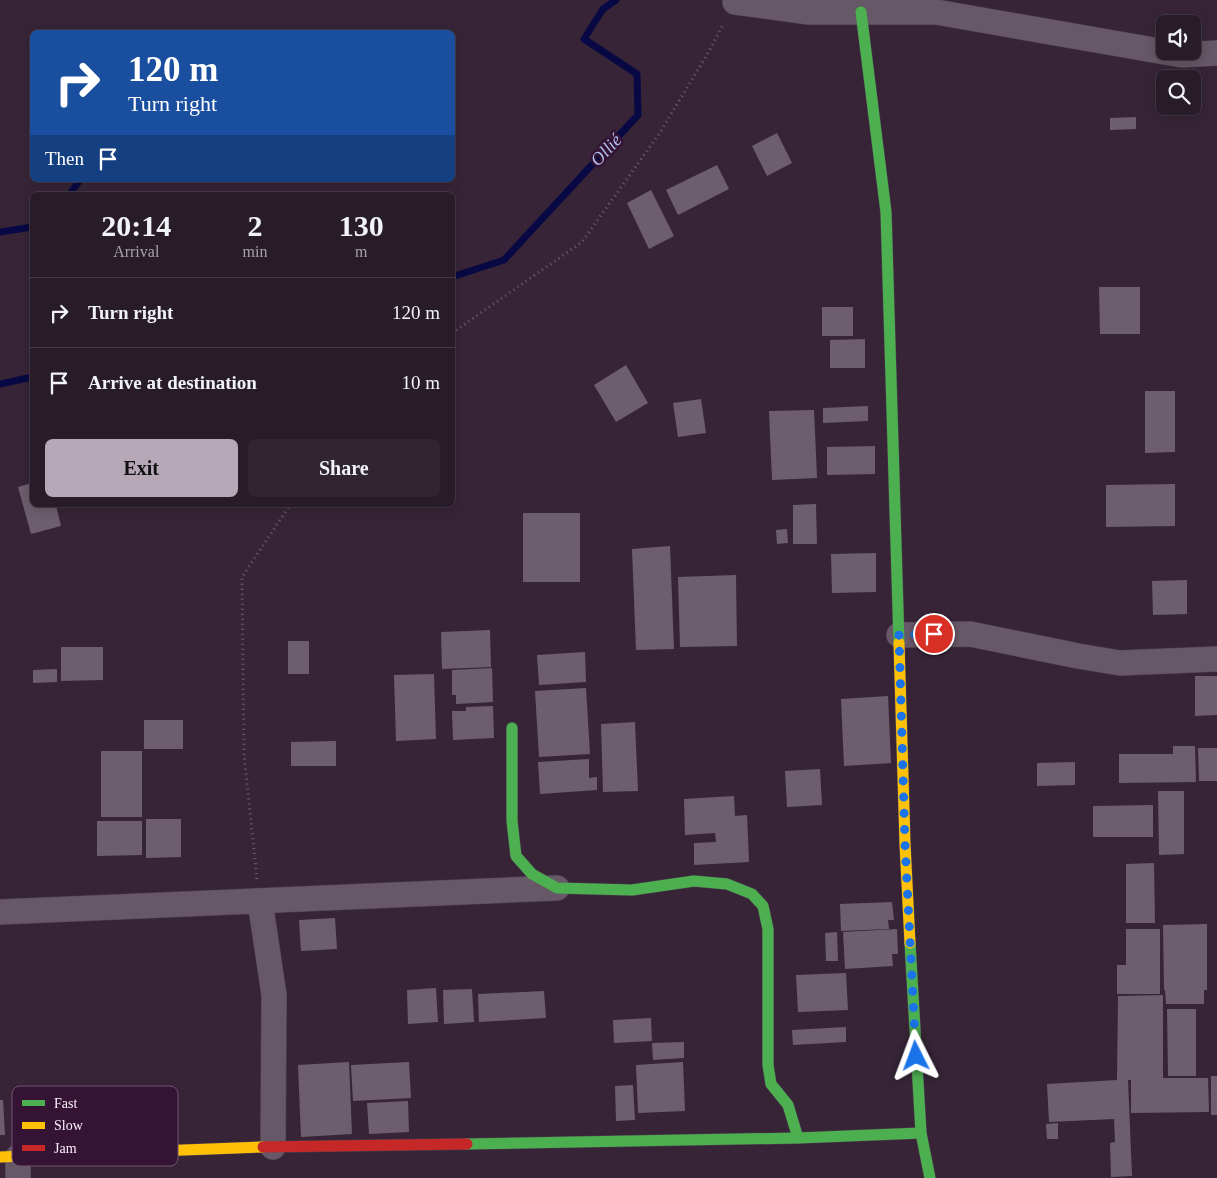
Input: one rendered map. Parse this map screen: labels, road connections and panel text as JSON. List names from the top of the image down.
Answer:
{
  "water": ["Ollié"],
  "legend": ["Fast", "Slow", "Jam"],
  "page": {
    "turn": ["120 m", "Turn right"],
    "then": "Then",
    "eta": [
      "20:14",
      "Arrival",
      "2",
      "min",
      "130",
      "m"
    ],
    "list": [
      {
        "name": "Turn right",
        "value": "120 m"
      },
      {
        "name": "Arrive at destination",
        "value": "10 m"
      }
    ],
    "buttons": ["Exit", "Share"]
  }
}
